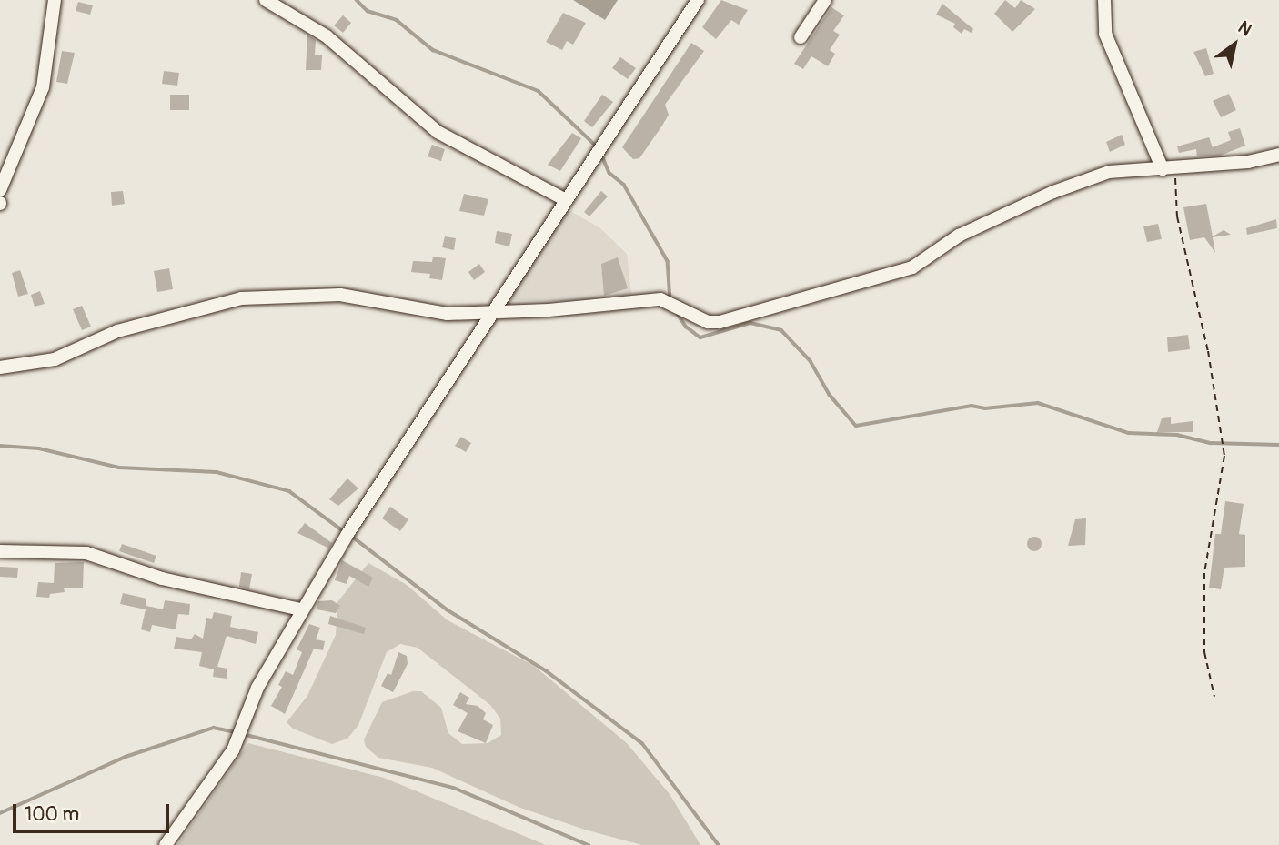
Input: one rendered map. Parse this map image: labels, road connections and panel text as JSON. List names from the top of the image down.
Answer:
{
  "scale_bar": "100 m",
  "north": "top right"
}
